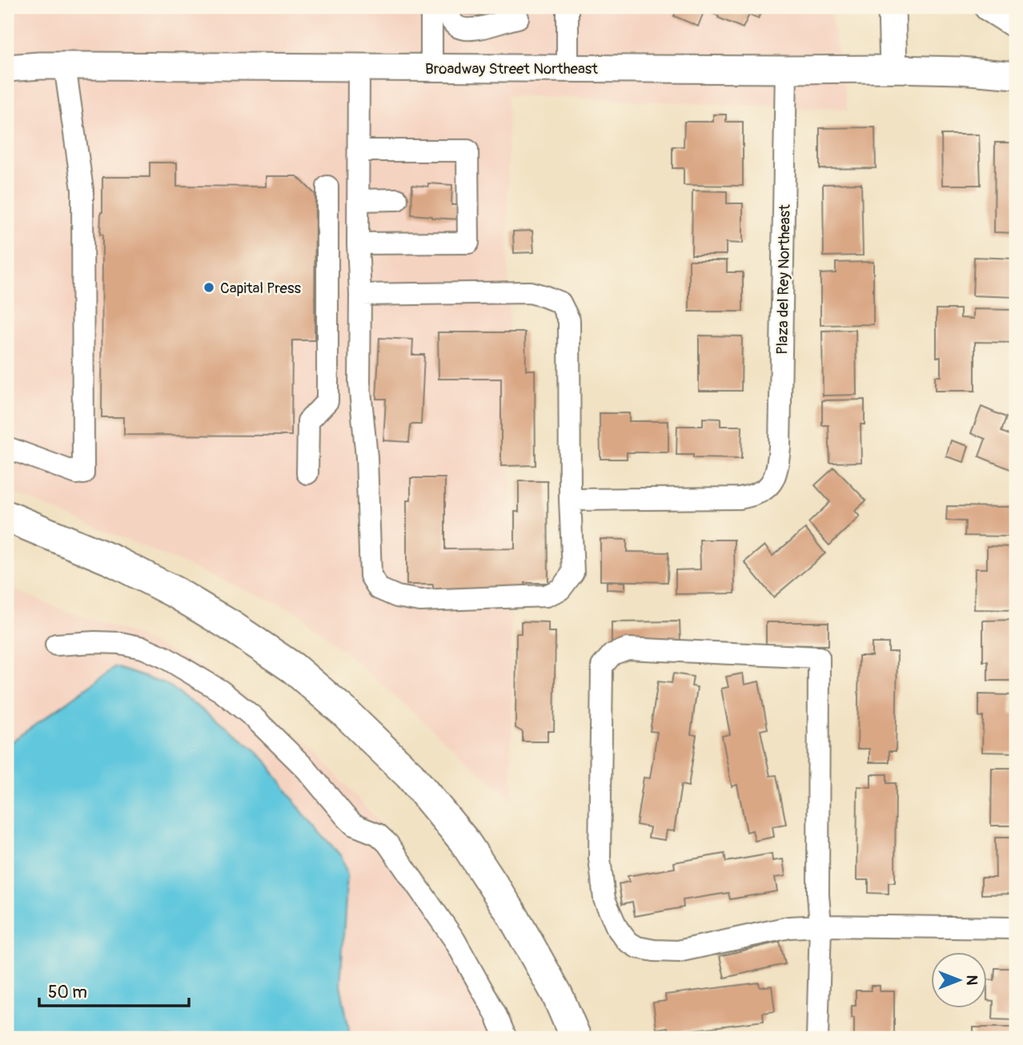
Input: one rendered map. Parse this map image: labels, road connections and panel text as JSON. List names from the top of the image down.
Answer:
{
  "streets": {
    "main road": ["Broadway Street Northeast"],
    "street": ["Plaza del Rey Northeast"]
  },
  "crossings": [
    ["Broadway Street Northeast", "Plaza del Rey Northeast"]
  ],
  "places": ["Capital Press"],
  "scale_bar": "50 m",
  "north": "right"
}
